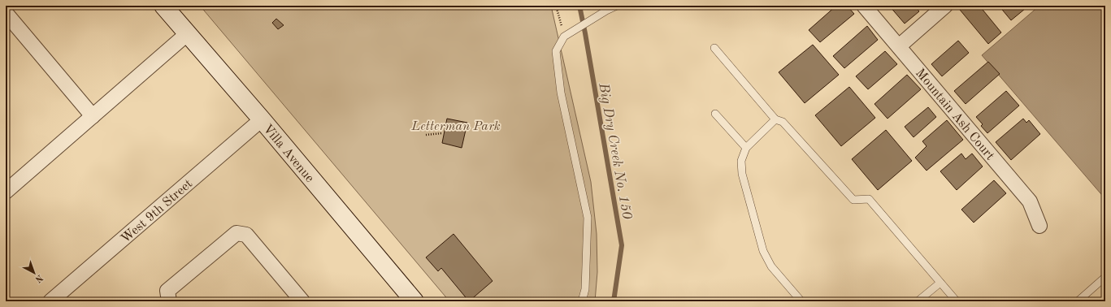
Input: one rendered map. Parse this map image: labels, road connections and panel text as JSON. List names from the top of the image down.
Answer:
{
  "streets": {
    "main road": ["Villa Avenue"],
    "street": ["Mountain Ash Court", "West 9th Street"]
  },
  "crossings": [
    ["Villa Avenue", "West 9th Street"]
  ],
  "water": ["Big Dry Creek No. 150"],
  "parks": ["Letterman Park"],
  "north": "bottom right"
}
